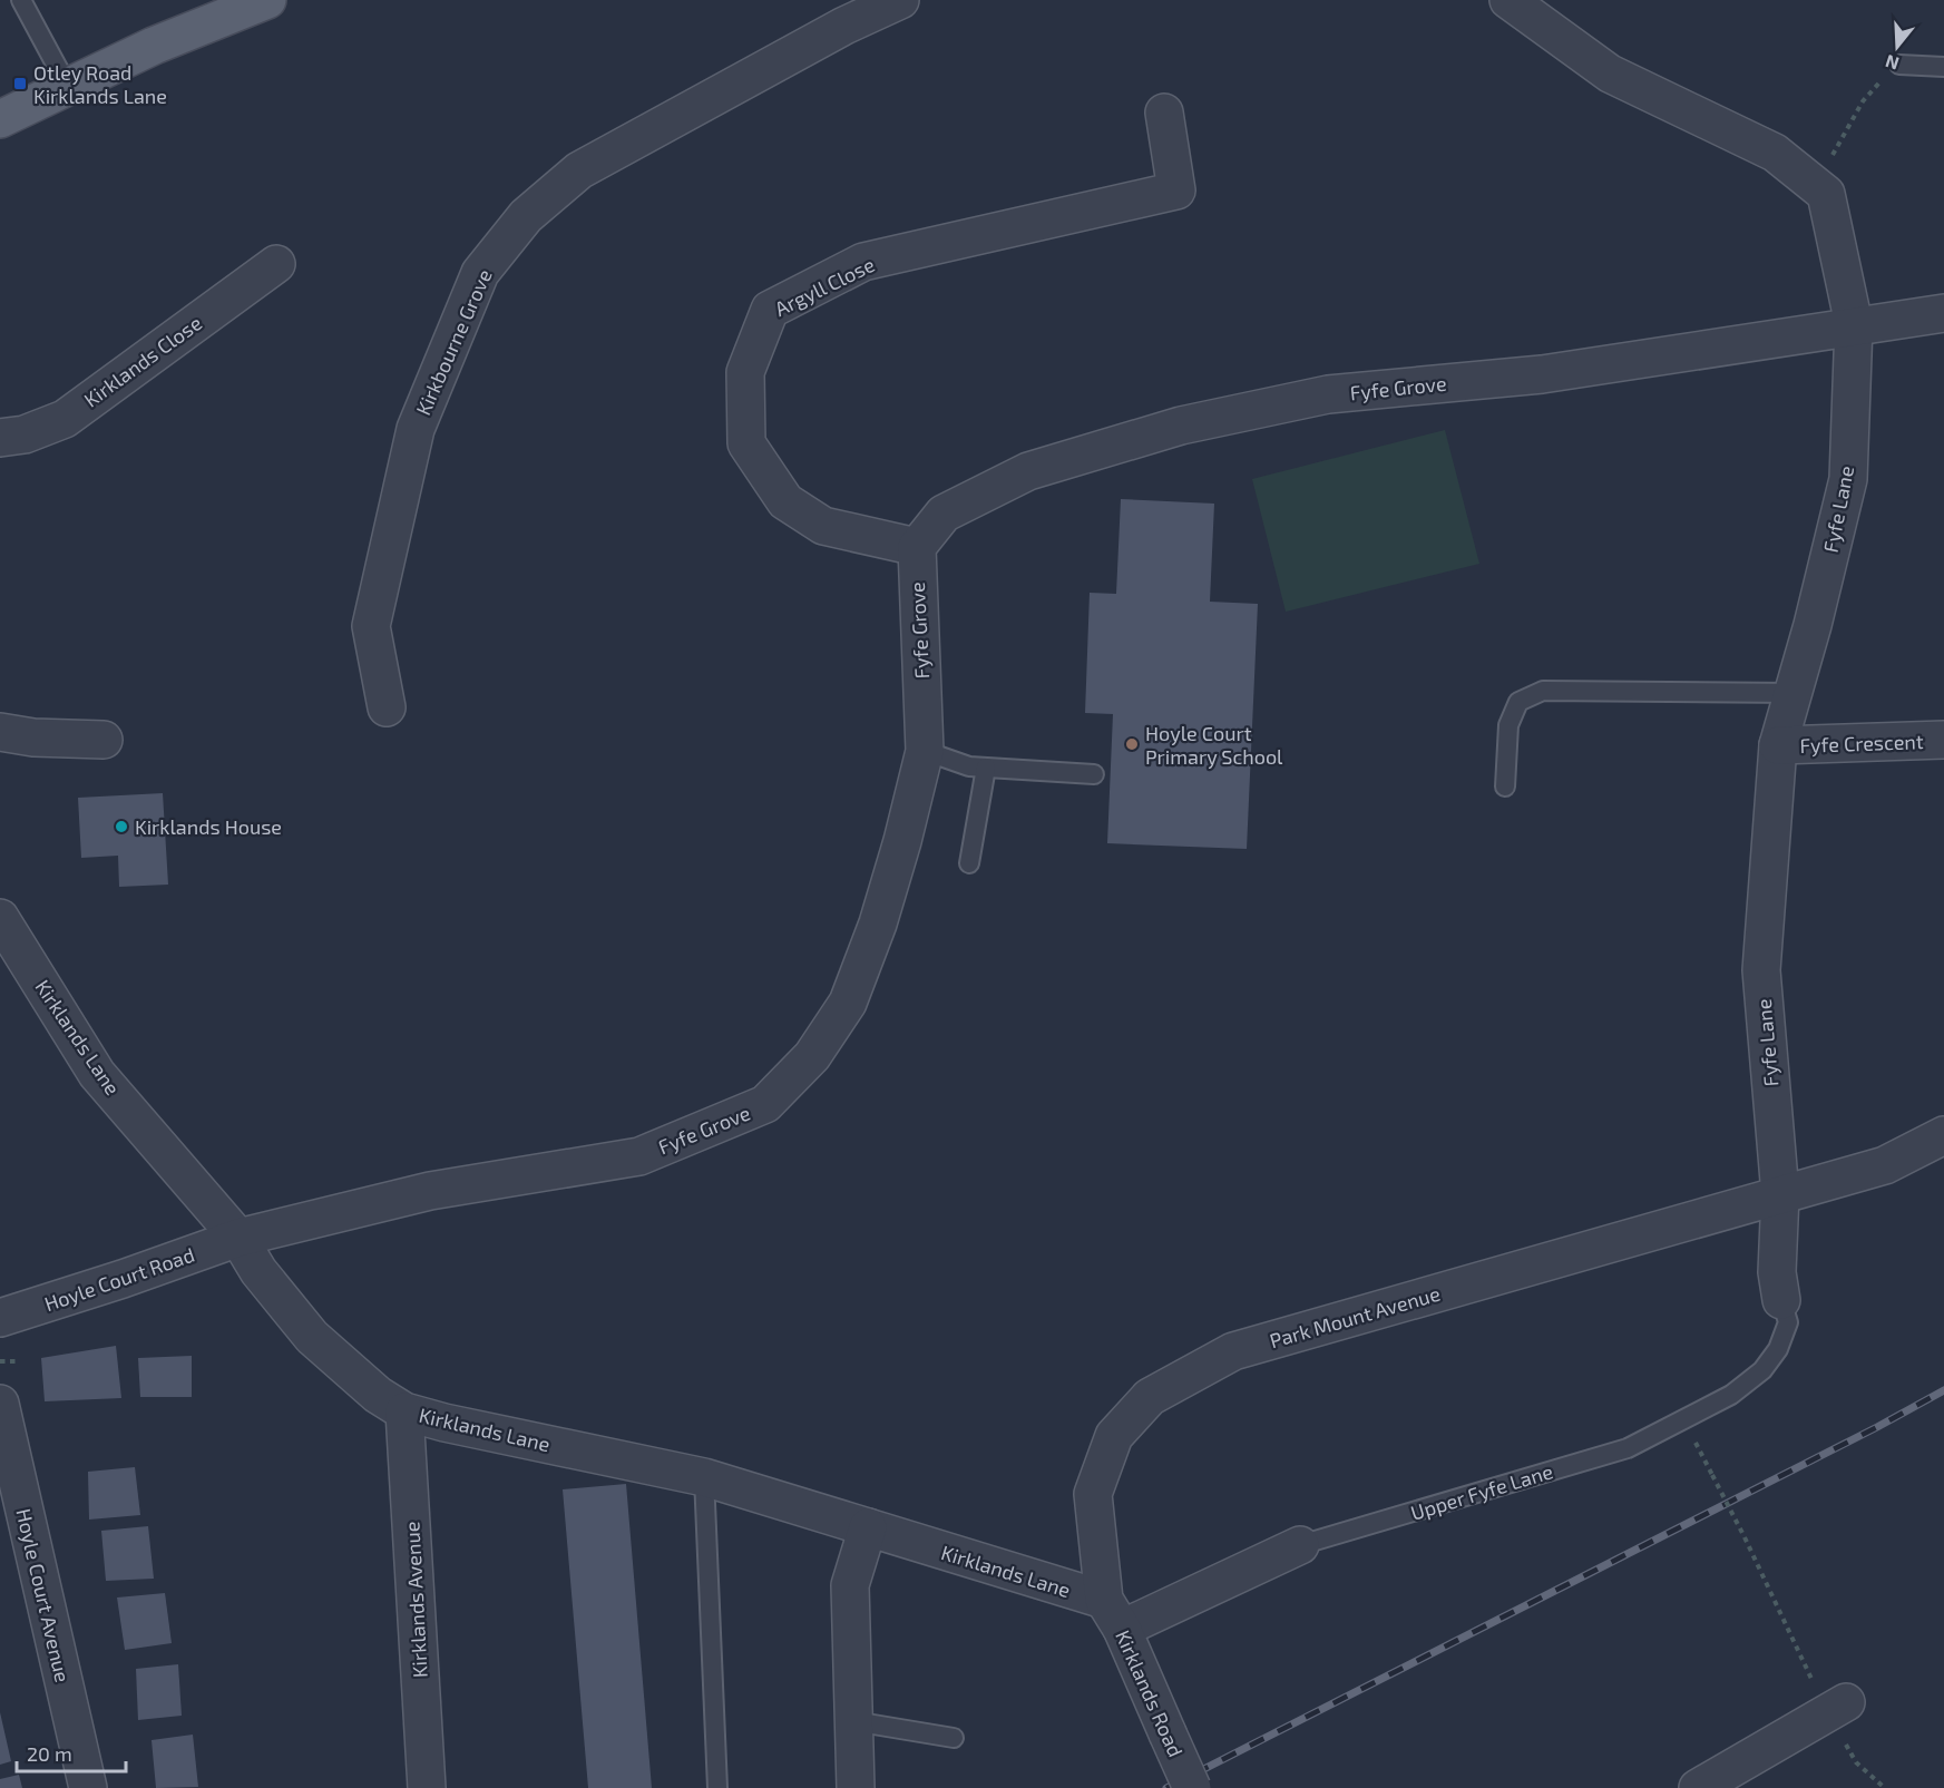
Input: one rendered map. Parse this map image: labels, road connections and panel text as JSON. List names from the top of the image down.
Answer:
{
  "streets": {
    "street": [
      "Argyll Close",
      "Kirkbourne Grove",
      "Kirklands Close",
      "Fyfe Grove",
      "Fyfe Lane",
      "Fyfe Crescent",
      "Kirklands Lane",
      "Hoyle Court Road",
      "Park Mount Avenue",
      "Upper Fyfe Lane",
      "Hoyle Court Avenue",
      "Kirklands Avenue",
      "Kirklands Road"
    ]
  },
  "crossings": [
    ["Argyll Close", "Fyfe Grove"],
    ["Fyfe Grove", "Fyfe Lane"],
    ["Fyfe Grove", "Kirklands Lane"],
    ["Fyfe Grove", "Hoyle Court Road"],
    ["Fyfe Lane", "Fyfe Crescent"],
    ["Fyfe Lane", "Park Mount Avenue"],
    ["Fyfe Lane", "Upper Fyfe Lane"],
    ["Kirklands Lane", "Hoyle Court Road"],
    ["Kirklands Lane", "Park Mount Avenue"],
    ["Kirklands Lane", "Upper Fyfe Lane"],
    ["Kirklands Lane", "Kirklands Avenue"],
    ["Kirklands Lane", "Kirklands Road"],
    ["Park Mount Avenue", "Upper Fyfe Lane"],
    ["Park Mount Avenue", "Kirklands Road"],
    ["Upper Fyfe Lane", "Kirklands Road"]
  ],
  "places": {
    "transit": ["Otley Road Kirklands Lane"],
    "other": ["Hoyle Court Primary School", "Kirklands House"]
  },
  "scale_bar": "20 m",
  "north": "bottom"
}
